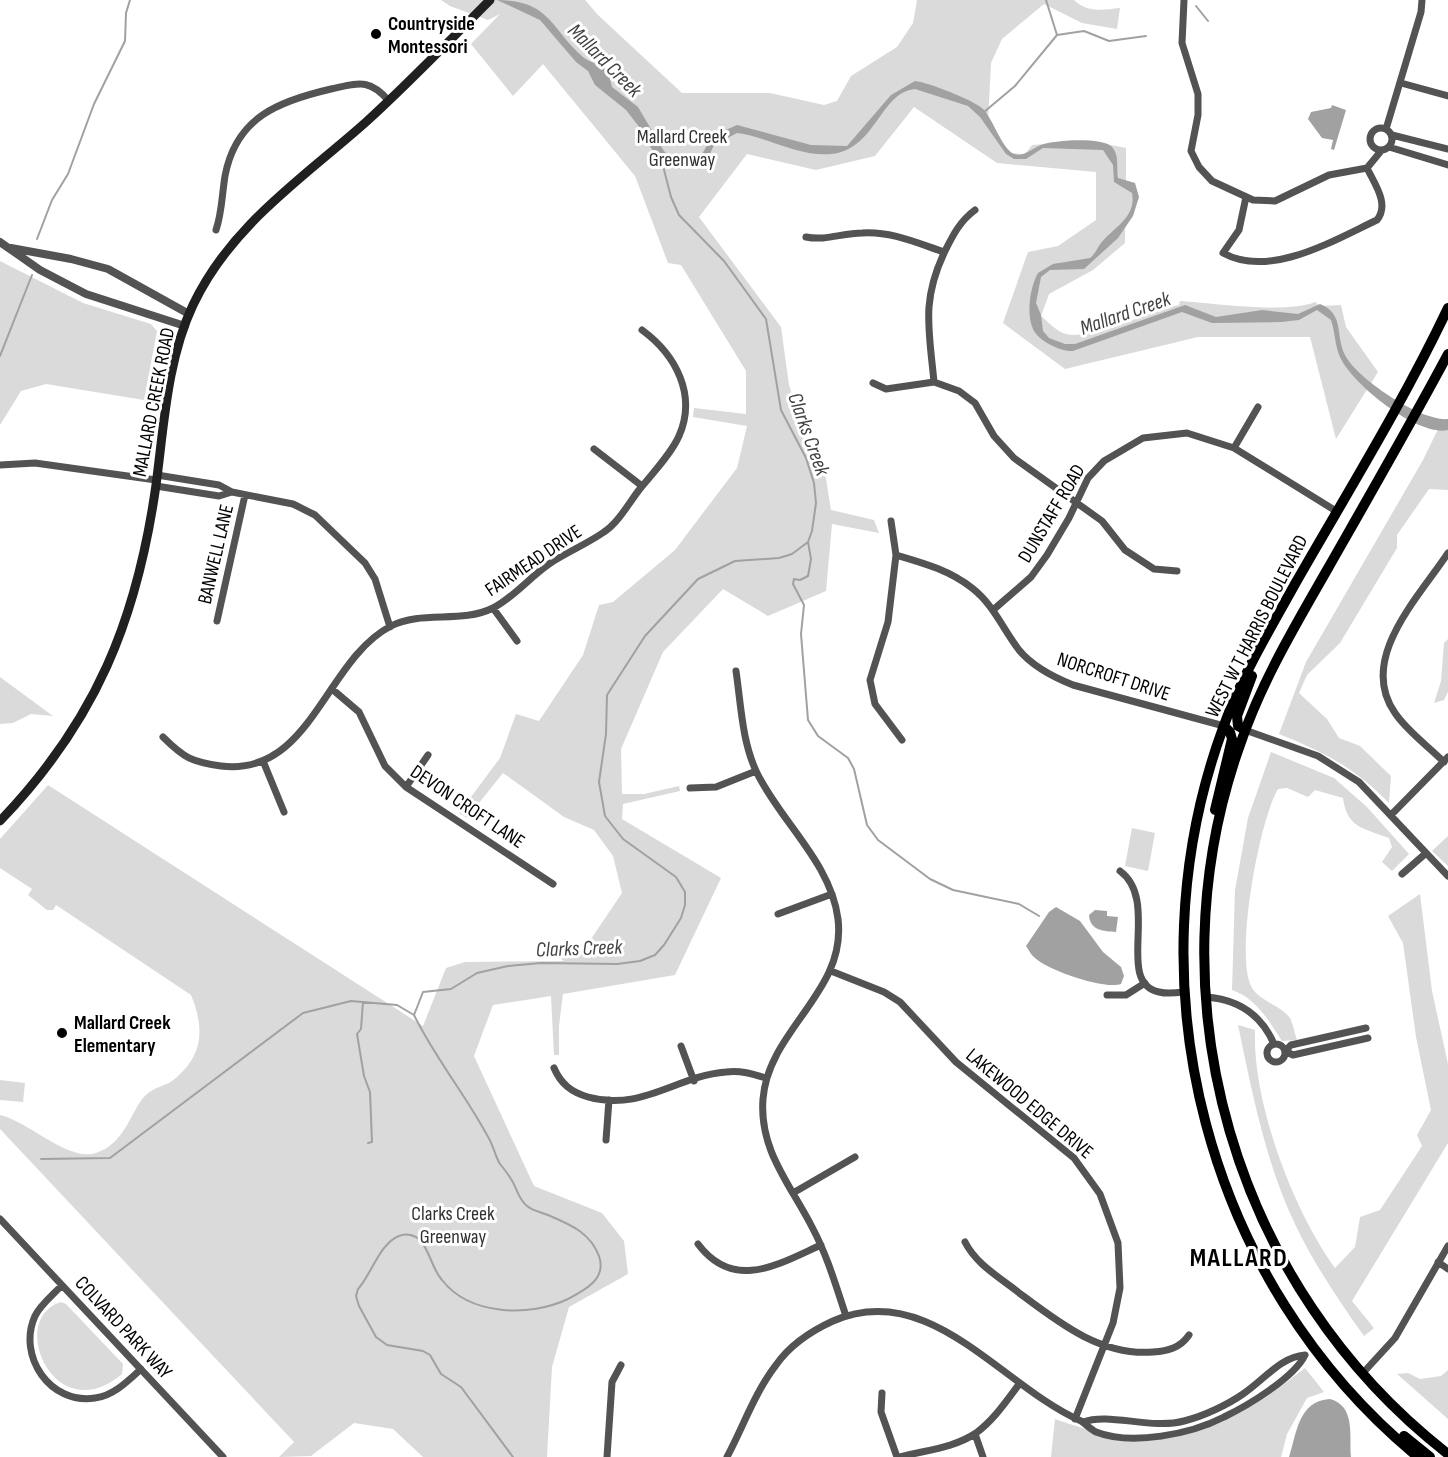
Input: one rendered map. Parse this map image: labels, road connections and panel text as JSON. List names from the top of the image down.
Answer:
{
  "streets": {
    "main road": ["MALLARD CREEK ROAD", "WEST W T HARRIS BOULEVARD"],
    "street": [
      "DUNSTAFF ROAD",
      "BANWELL LANE",
      "FAIRMEAD DRIVE",
      "NORCROFT DRIVE",
      "DEVON CROFT LANE",
      "LAKEWOOD EDGE DRIVE",
      "COLVARD PARK WAY"
    ]
  },
  "crossings": [
    ["DUNSTAFF ROAD", "WEST W T HARRIS BOULEVARD"],
    ["DUNSTAFF ROAD", "NORCROFT DRIVE"],
    ["FAIRMEAD DRIVE", "DEVON CROFT LANE"],
    ["WEST W T HARRIS BOULEVARD", "NORCROFT DRIVE"]
  ],
  "districts": ["MALLARD"],
  "water": ["Mallard Creek", "Clarks Creek"],
  "parks": ["Mallard Creek Greenway", "Clarks Creek Greenway"],
  "places": ["Countryside Montessori", "Mallard Creek Elementary"]
}
